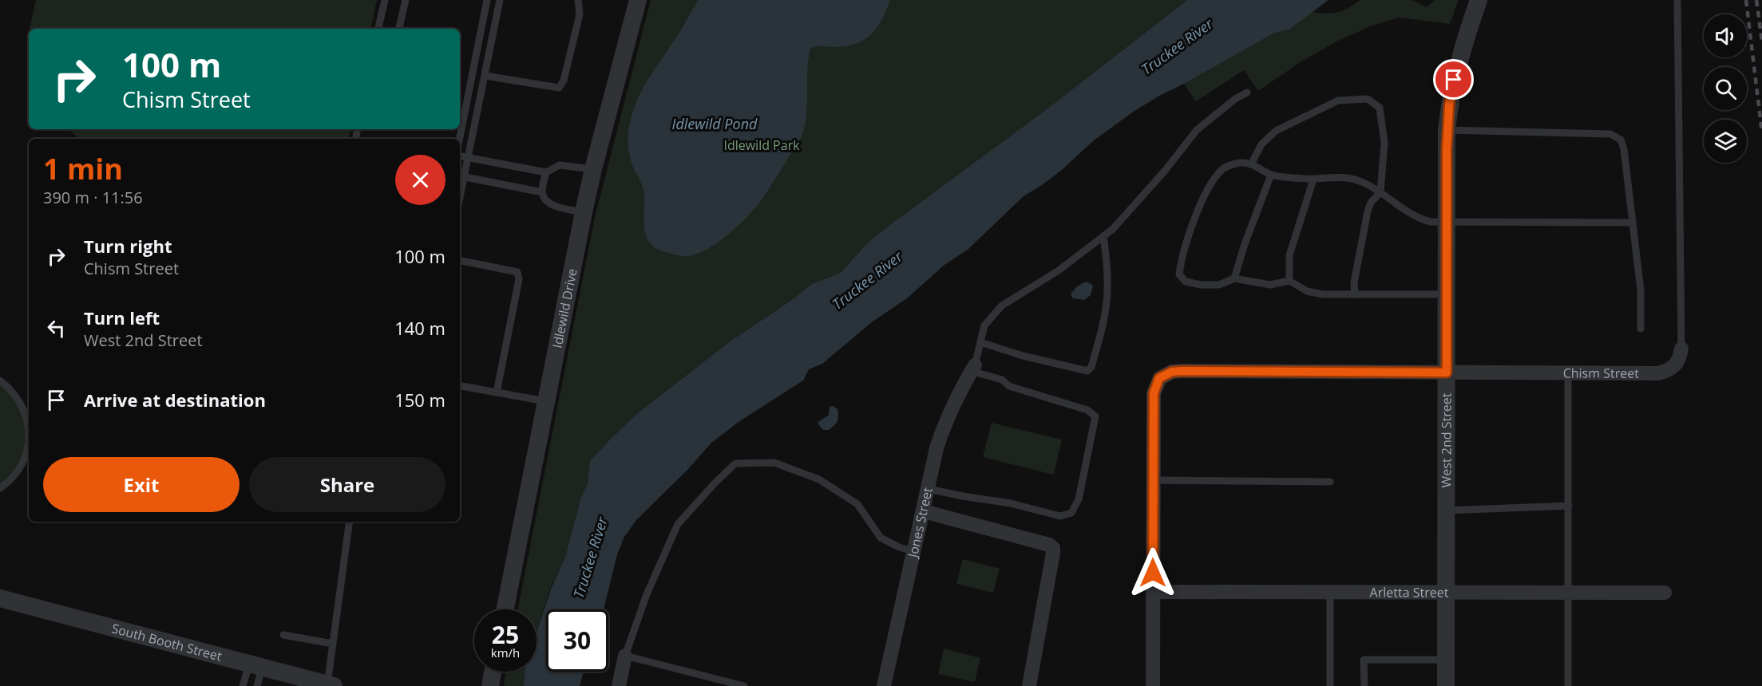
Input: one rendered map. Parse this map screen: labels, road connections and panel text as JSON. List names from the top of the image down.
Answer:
{
  "streets": {
    "street": [
      "Idlewild Drive",
      "Chism Street",
      "West 2nd Street",
      "Jones Street",
      "Arletta Street",
      "South Booth Street"
    ]
  },
  "crossings": [
    ["Chism Street", "West 2nd Street"],
    ["West 2nd Street", "Arletta Street"]
  ],
  "water": ["Truckee River", "Idlewild Pond"],
  "parks": ["Idlewild Park"],
  "page": {
    "turn": ["100 m", "Chism Street"],
    "heading": ["1 min", "390 m · 11:56"],
    "list": [
      {
        "name": "Turn right",
        "note": "Chism Street",
        "value": "100 m"
      },
      {
        "name": "Turn left",
        "note": "West 2nd Street",
        "value": "140 m"
      },
      {
        "name": "Arrive at destination",
        "value": "150 m"
      }
    ],
    "buttons": ["Exit", "Share"],
    "speed": "25 km/h",
    "limit": "30"
  }
}
